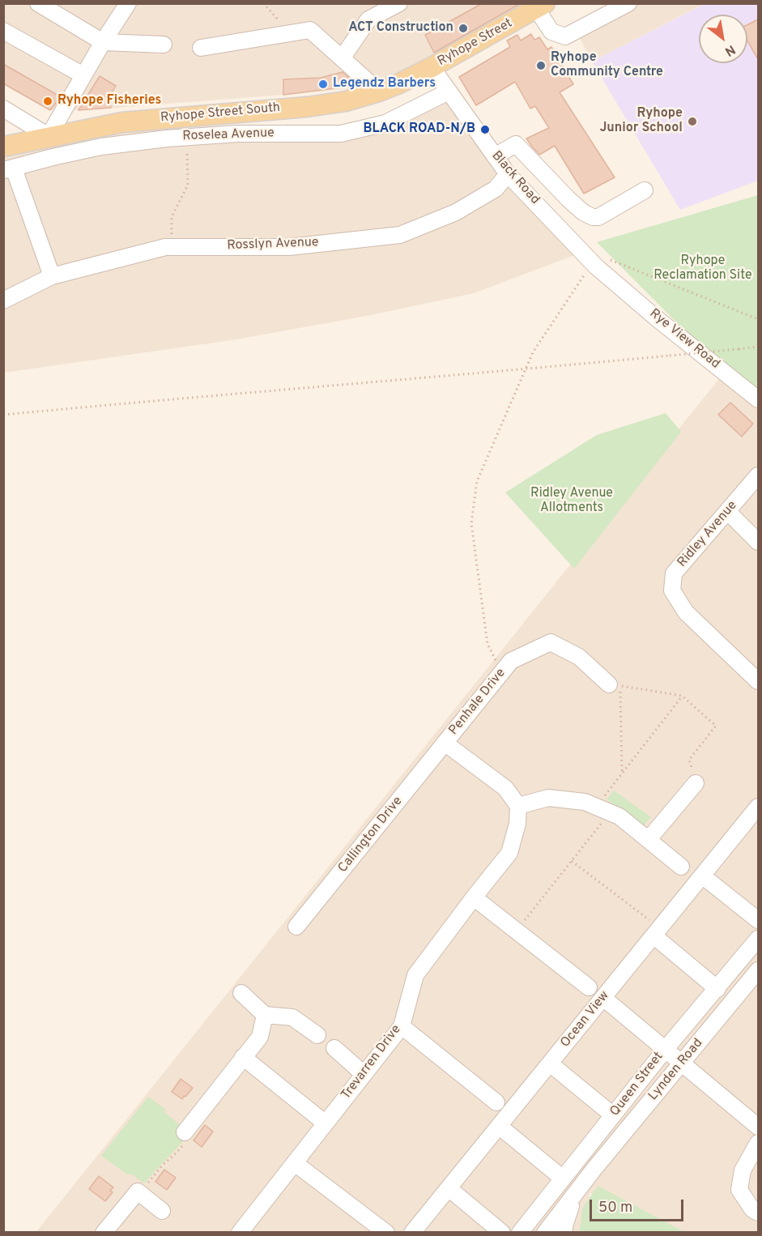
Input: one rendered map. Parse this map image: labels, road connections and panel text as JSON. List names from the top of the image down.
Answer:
{
  "streets": {
    "main road": ["Ryhope Street", "Ryhope Street South"],
    "street": [
      "Roselea Avenue",
      "Black Road",
      "Rosslyn Avenue",
      "Rye View Road",
      "Ridley Avenue",
      "Penhale Drive",
      "Callington Drive",
      "Ocean View",
      "Trevarren Drive",
      "Lynden Road",
      "Queen Street"
    ]
  },
  "crossings": [
    ["Ryhope Street", "Ryhope Street South"],
    ["Ryhope Street", "Black Road"],
    ["Ryhope Street South", "Black Road"],
    ["Roselea Avenue", "Black Road"],
    ["Black Road", "Rosslyn Avenue"],
    ["Black Road", "Rye View Road"],
    ["Penhale Drive", "Callington Drive"]
  ],
  "parks": ["Ryhope Reclamation Site", "Ridley Avenue Allotments"],
  "places": [
    "ACT Construction",
    "Ryhope Community Centre",
    "Legendz Barbers",
    "Ryhope Fisheries",
    "Ryhope Junior School",
    "BLACK ROAD-N/B"
  ],
  "scale_bar": "50 m",
  "north": "bottom right"
}
